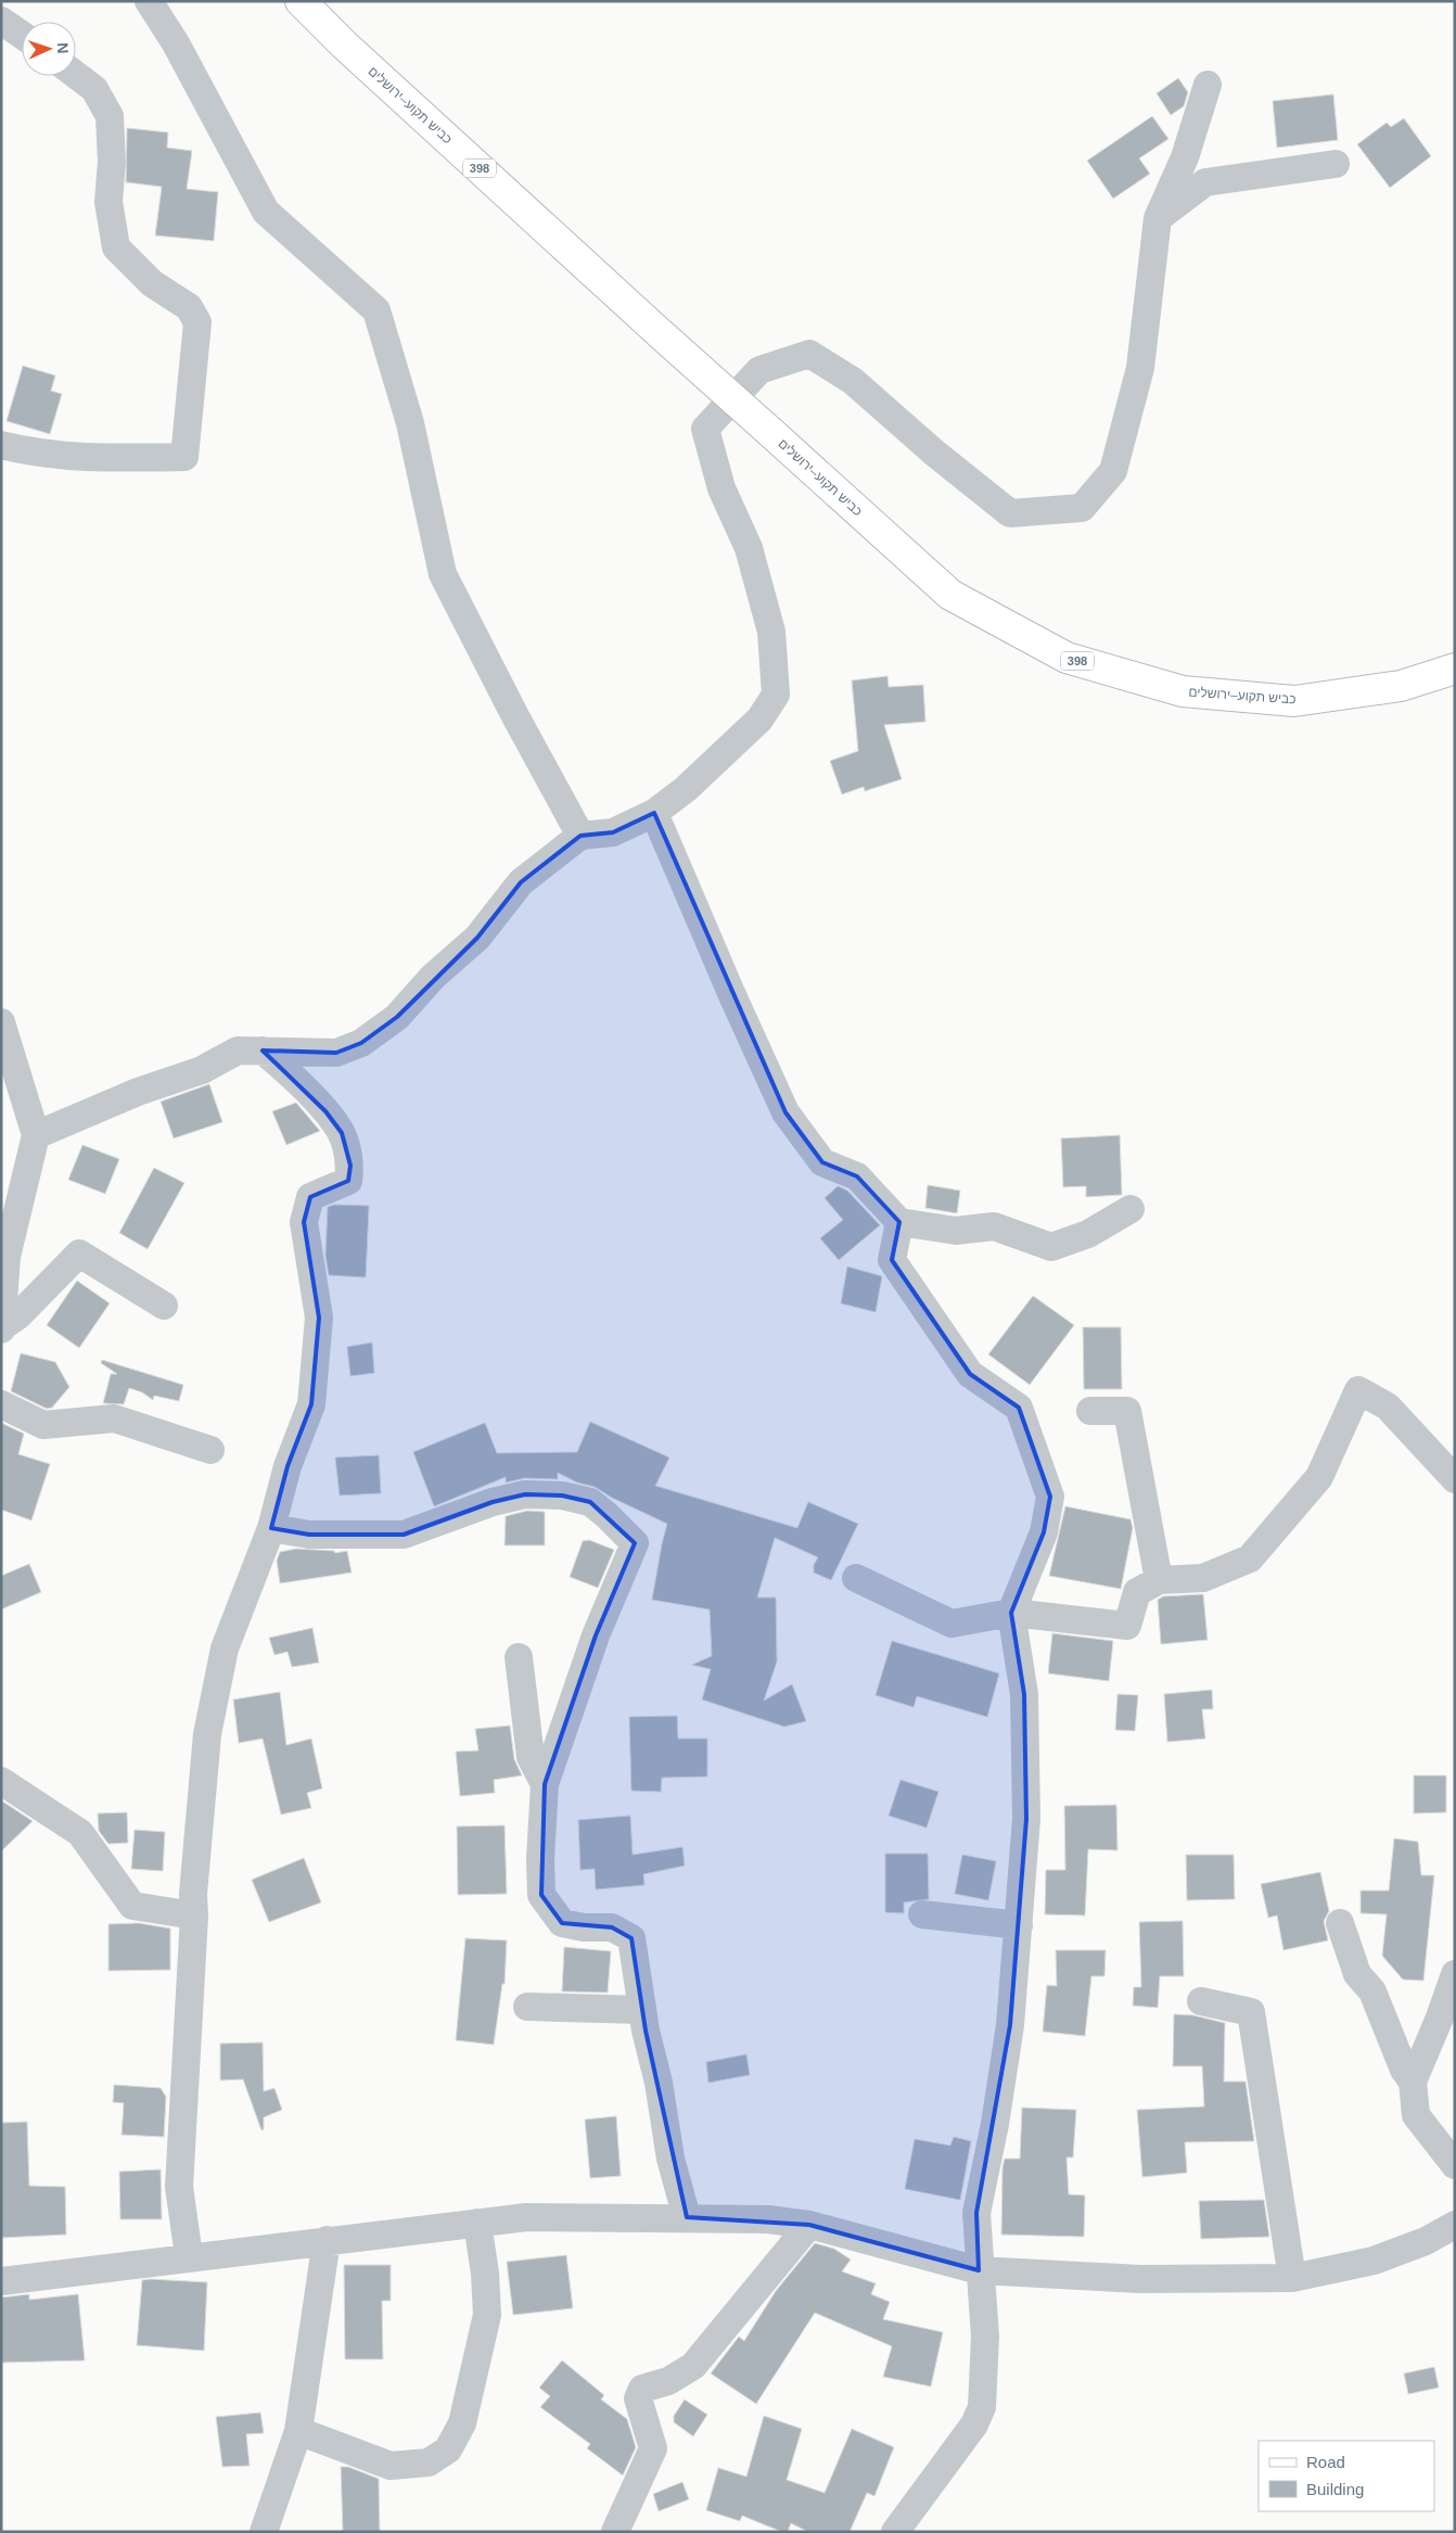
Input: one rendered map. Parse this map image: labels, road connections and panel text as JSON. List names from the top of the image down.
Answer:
{
  "streets": {
    "main road": ["כביש תקוע–ירושלים", "398"]
  },
  "legend": ["Road", "Building"],
  "north": "right"
}
